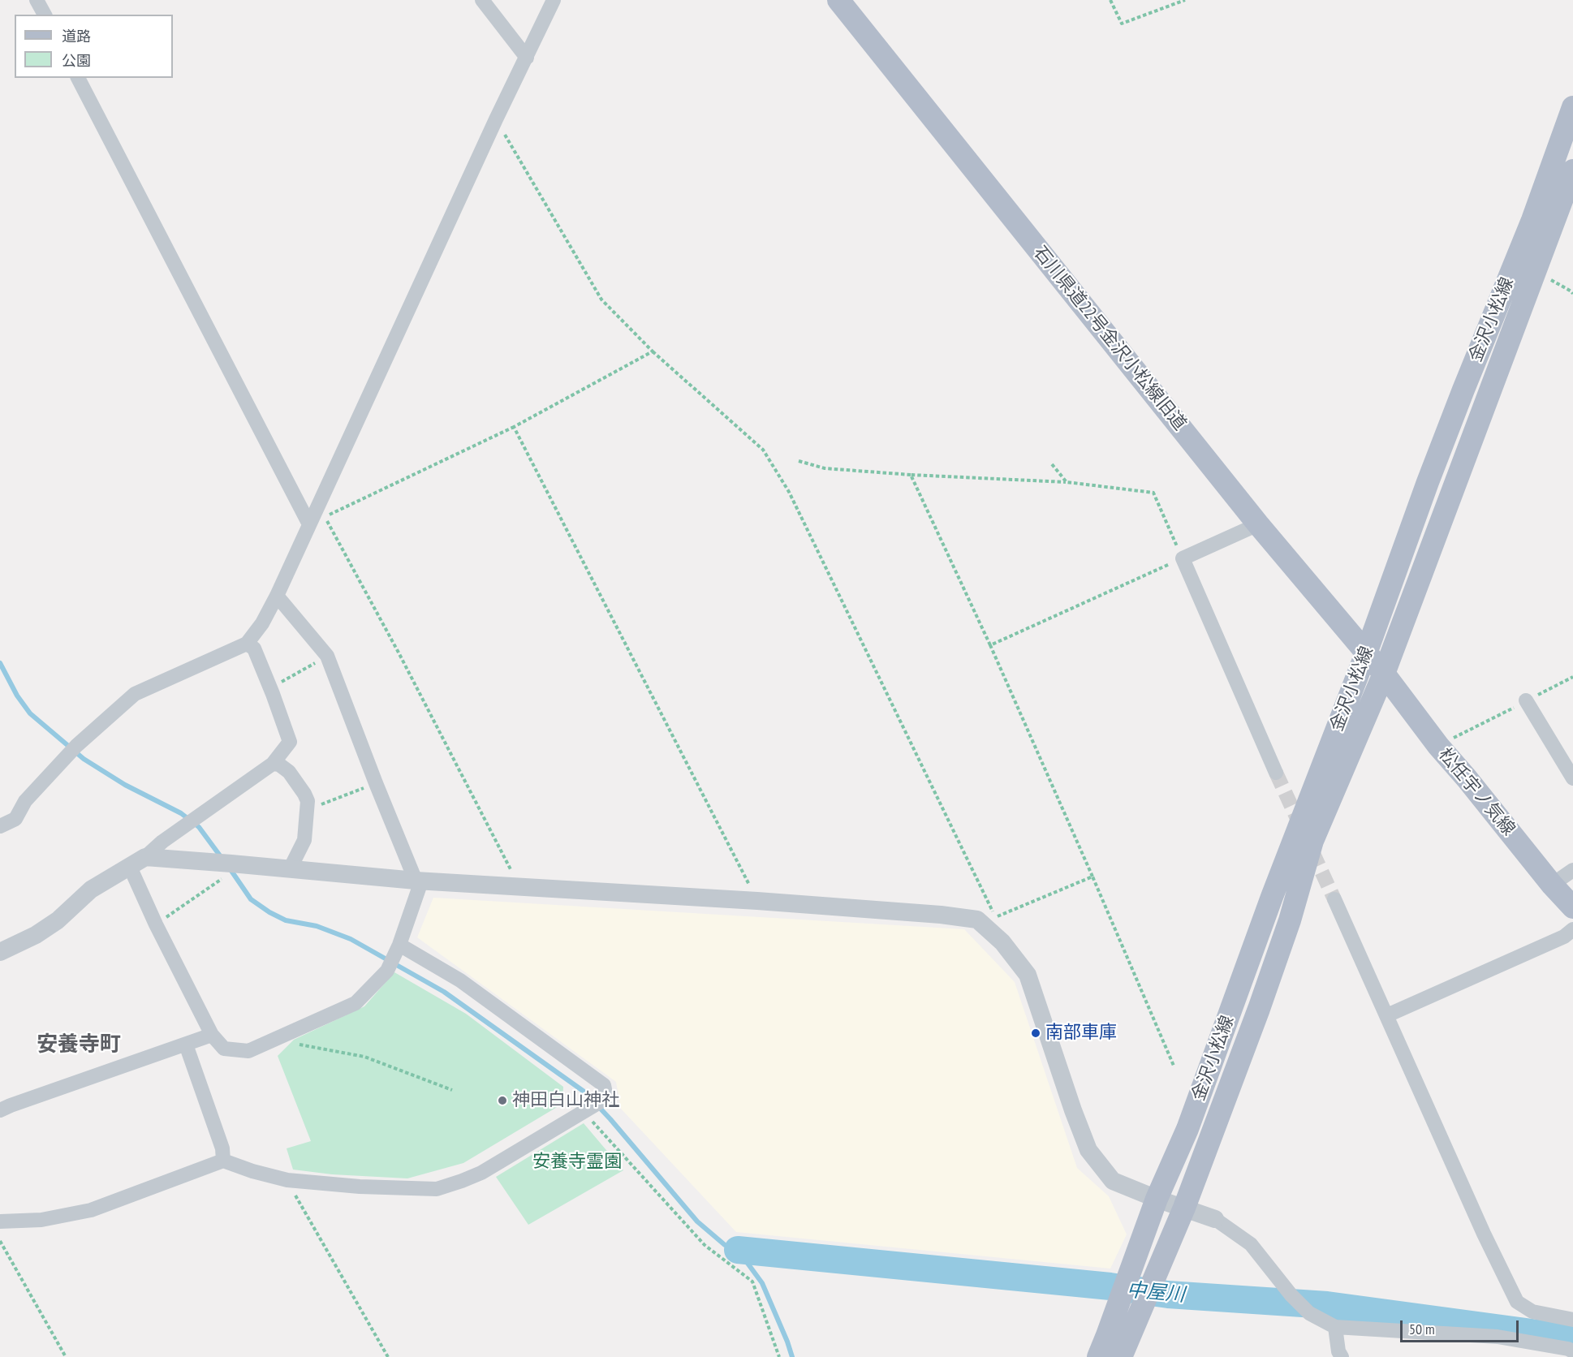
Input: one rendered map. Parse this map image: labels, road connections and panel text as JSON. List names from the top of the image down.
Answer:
{
  "streets": {
    "main road": ["金沢小松線", "石川県道22号金沢小松線旧道", "松任宇ノ気線"]
  },
  "crossings": [
    ["金沢小松線", "石川県道22号金沢小松線旧道"],
    ["金沢小松線", "松任宇ノ気線"],
    ["石川県道22号金沢小松線旧道", "松任宇ノ気線"]
  ],
  "districts": ["安養寺町"],
  "water": ["中屋川"],
  "parks": ["安養寺霊園"],
  "places": ["南部車庫", "神田白山神社"],
  "legend": ["道路", "公園"],
  "scale_bar": "50 m"
}
